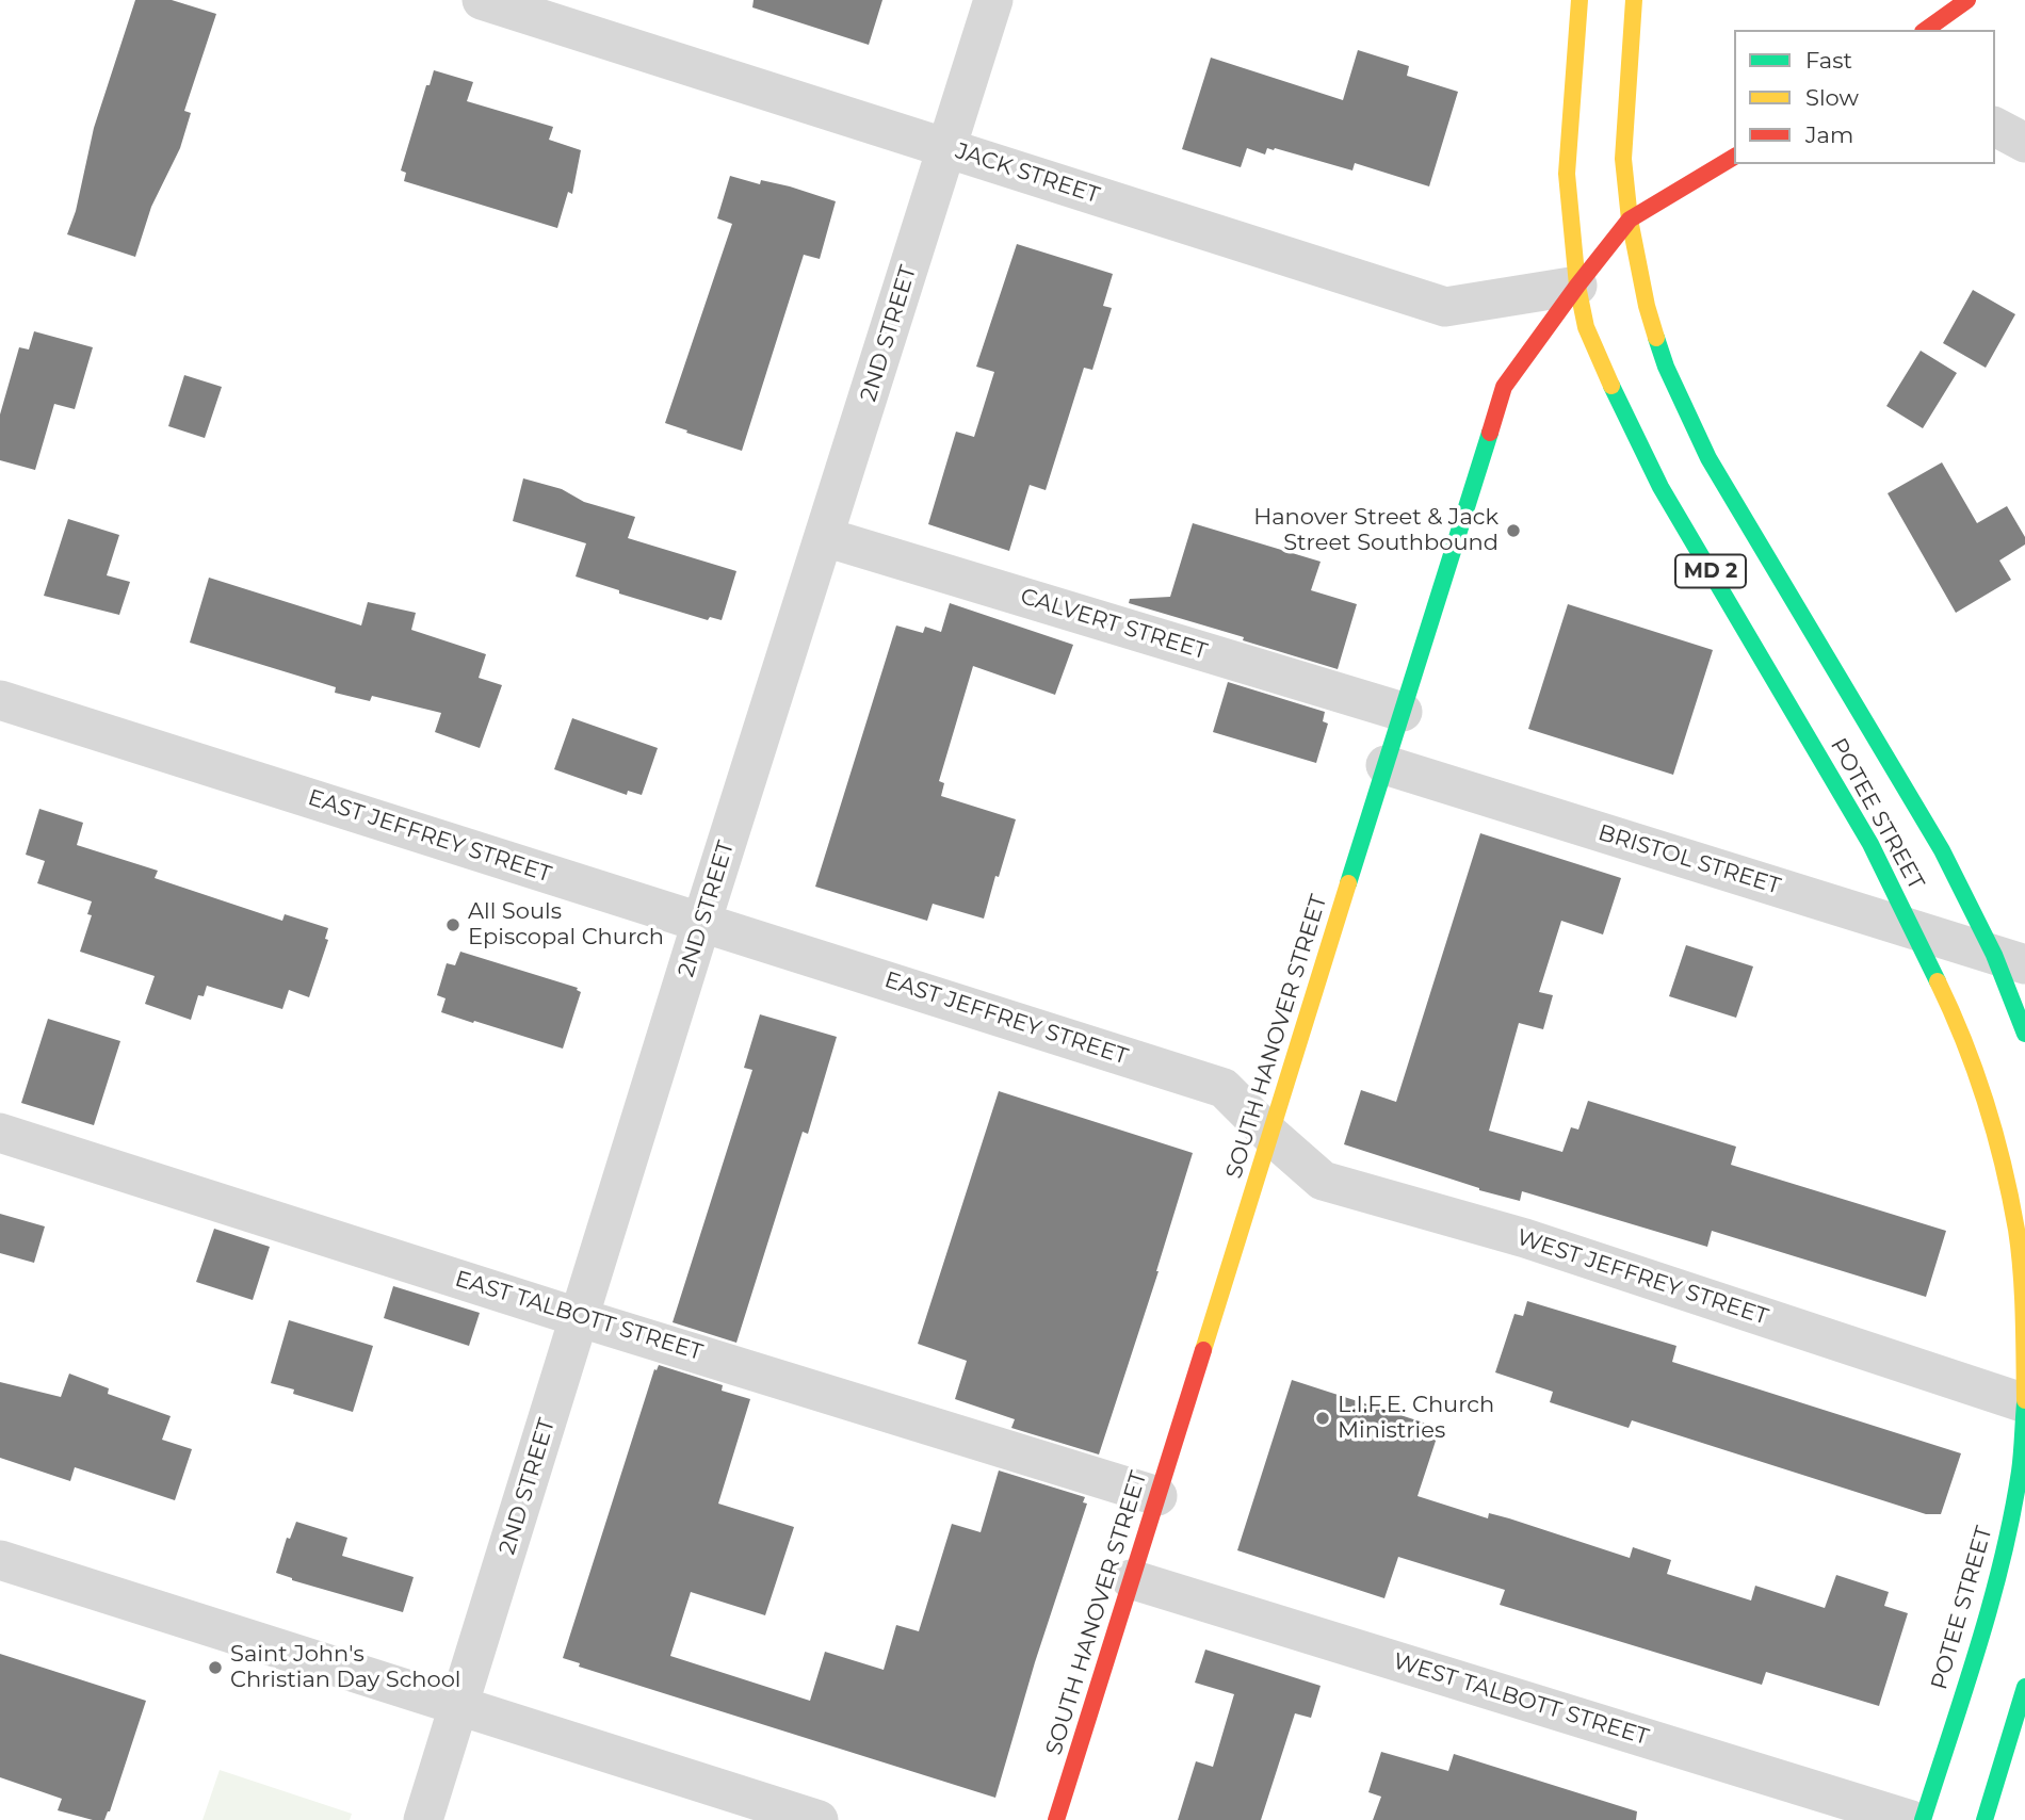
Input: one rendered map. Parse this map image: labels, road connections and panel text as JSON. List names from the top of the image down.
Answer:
{
  "streets": {
    "main road": ["MD 2", "POTEE STREET", "SOUTH HANOVER STREET"],
    "street": [
      "JACK STREET",
      "2ND STREET",
      "CALVERT STREET",
      "EAST JEFFREY STREET",
      "BRISTOL STREET",
      "WEST JEFFREY STREET",
      "EAST TALBOTT STREET",
      "WEST TALBOTT STREET"
    ]
  },
  "crossings": [
    ["JACK STREET", "2ND STREET"],
    ["JACK STREET", "MD 2"],
    ["JACK STREET", "POTEE STREET"],
    ["JACK STREET", "SOUTH HANOVER STREET"],
    ["2ND STREET", "CALVERT STREET"],
    ["2ND STREET", "EAST JEFFREY STREET"],
    ["2ND STREET", "EAST TALBOTT STREET"],
    ["MD 2", "POTEE STREET"],
    ["MD 2", "SOUTH HANOVER STREET"],
    ["CALVERT STREET", "SOUTH HANOVER STREET"],
    ["POTEE STREET", "BRISTOL STREET"],
    ["POTEE STREET", "SOUTH HANOVER STREET"],
    ["POTEE STREET", "WEST JEFFREY STREET"],
    ["EAST JEFFREY STREET", "SOUTH HANOVER STREET"],
    ["EAST JEFFREY STREET", "WEST JEFFREY STREET"],
    ["BRISTOL STREET", "SOUTH HANOVER STREET"],
    ["SOUTH HANOVER STREET", "WEST JEFFREY STREET"],
    ["SOUTH HANOVER STREET", "EAST TALBOTT STREET"],
    ["SOUTH HANOVER STREET", "WEST TALBOTT STREET"]
  ],
  "places": [
    "Hanover Street & Jack Street Southbound",
    "All Souls Episcopal Church",
    "L.I.F.E. Church Ministries",
    "Saint John's Christian Day School"
  ],
  "legend": ["Fast", "Slow", "Jam"]
}
